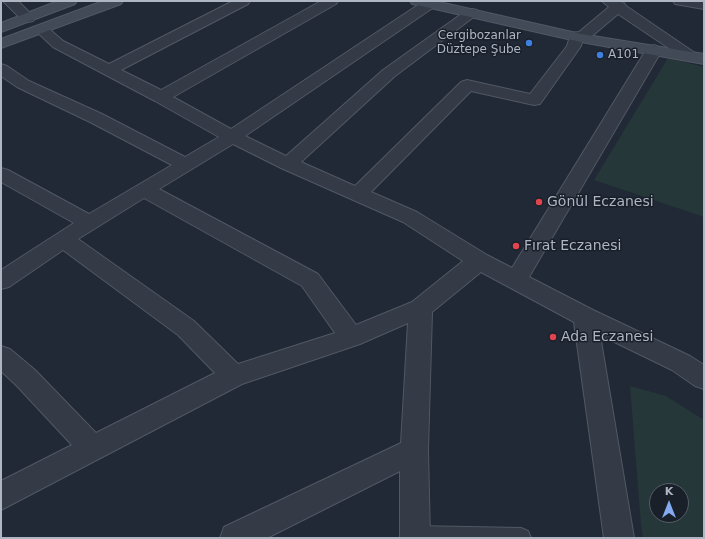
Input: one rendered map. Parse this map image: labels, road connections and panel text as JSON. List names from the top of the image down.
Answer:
{
  "places": [
    "Cergibozanlar Düztepe Şube",
    "A101",
    "Gönül Eczanesi",
    "Fırat Eczanesi",
    "Ada Eczanesi"
  ],
  "north": "top"
}
